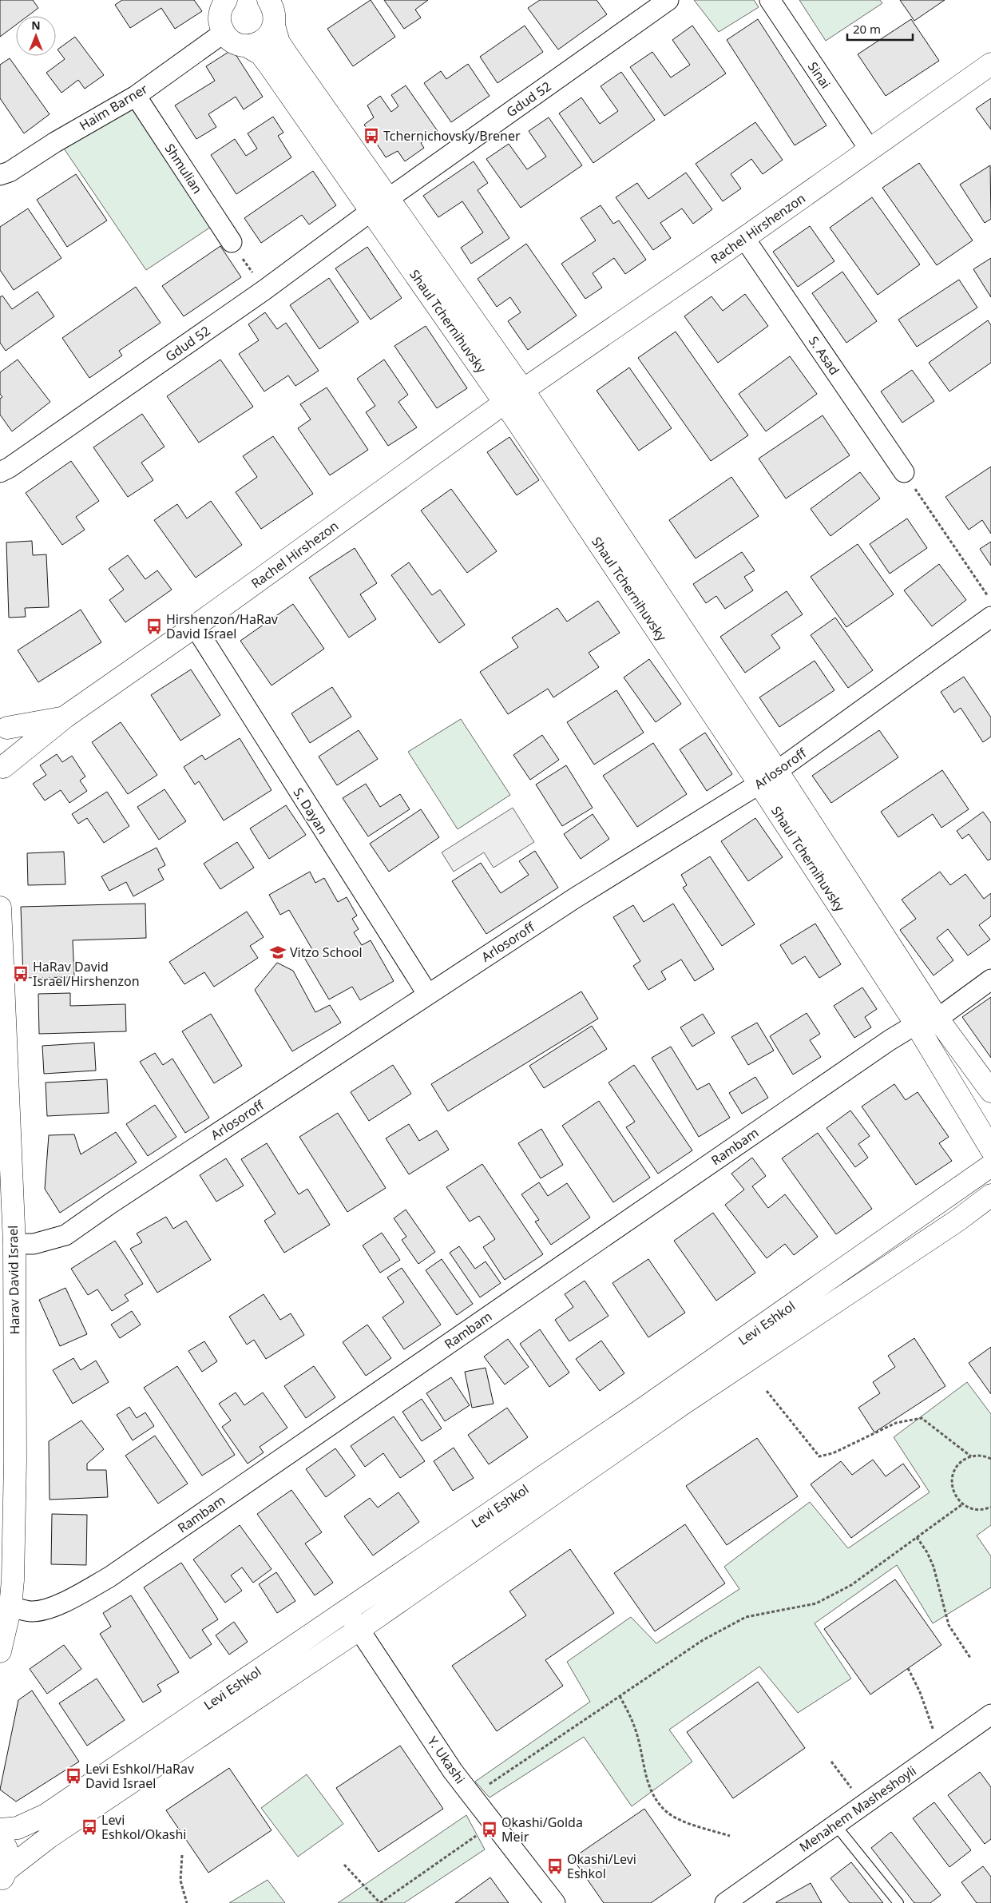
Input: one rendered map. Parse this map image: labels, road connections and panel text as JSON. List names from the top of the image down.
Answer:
{
  "streets": {
    "street": [
      "Sinai",
      "Gdud 52",
      "Haim Barner",
      "Shmulian",
      "Rachel Hirshenzon",
      "Shaul Tchernihuvsky",
      "S. Asad",
      "Rachel Hirshezon",
      "Arlosoroff",
      "S. Dayan",
      "Rambam",
      "Harav David Israel",
      "Levi Eshkol",
      "Y. Ukashi",
      "Menahem Masheshoyli"
    ]
  },
  "crossings": [
    ["Sinai", "Rachel Hirshenzon"],
    ["Gdud 52", "Shaul Tchernihuvsky"],
    ["Haim Barner", "Shmulian"],
    ["Haim Barner", "Shaul Tchernihuvsky"],
    ["Rachel Hirshenzon", "Shaul Tchernihuvsky"],
    ["Rachel Hirshenzon", "S. Asad"],
    ["Rachel Hirshenzon", "Rachel Hirshezon"],
    ["Shaul Tchernihuvsky", "Rachel Hirshezon"],
    ["Shaul Tchernihuvsky", "Arlosoroff"],
    ["Shaul Tchernihuvsky", "Rambam"],
    ["Rachel Hirshezon", "S. Dayan"],
    ["Arlosoroff", "S. Dayan"],
    ["Arlosoroff", "Harav David Israel"],
    ["Rambam", "Harav David Israel"],
    ["Levi Eshkol", "Y. Ukashi"]
  ],
  "places": {
    "bus stop": [
      "Tchernichovsky/Brener",
      "Hirshenzon/HaRav David Israel",
      "HaRav David Israel/Hirshenzon",
      "Levi Eshkol/HaRav David Israel",
      "Levi Eshkol/Okashi",
      "Okashi/Golda Meir",
      "Okashi/Levi Eshkol"
    ],
    "school or university": ["Vitzo School"]
  },
  "scale_bar": "20 m",
  "north": "top"
}
